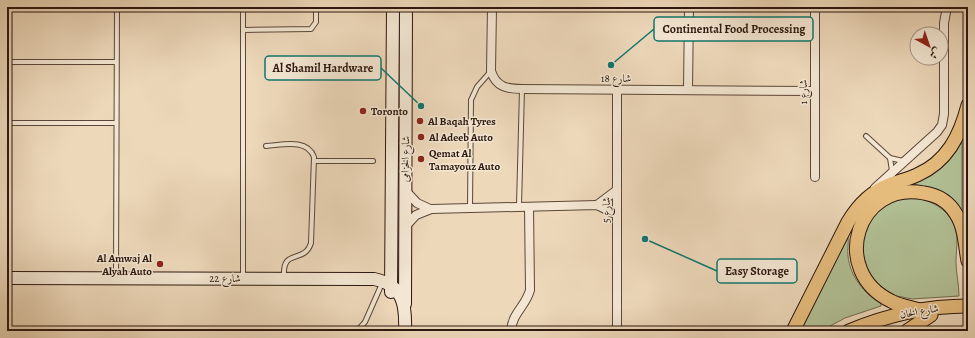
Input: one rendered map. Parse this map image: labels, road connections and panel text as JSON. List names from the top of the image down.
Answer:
{
  "streets": {
    "main road": ["شارع الخان"],
    "street": [
      "شارع 18",
      "شارع 1",
      "شارع الخزامى",
      "شارع 5",
      "شارع 22"
    ]
  },
  "crossings": [
    ["شارع 18", "شارع 1"],
    ["شارع 18", "شارع 5"],
    ["شارع الخزامى", "شارع 22"]
  ],
  "places": [
    "Continental Food Processing",
    "Al Shamil Hardware",
    "Toronto",
    "Al Baqah Tyres",
    "Al Adeeb Auto",
    "Qemat Al Tamayouz Auto",
    "Easy Storage",
    "Al Amwaj Al Alyah Auto"
  ],
  "north": "bottom right"
}
